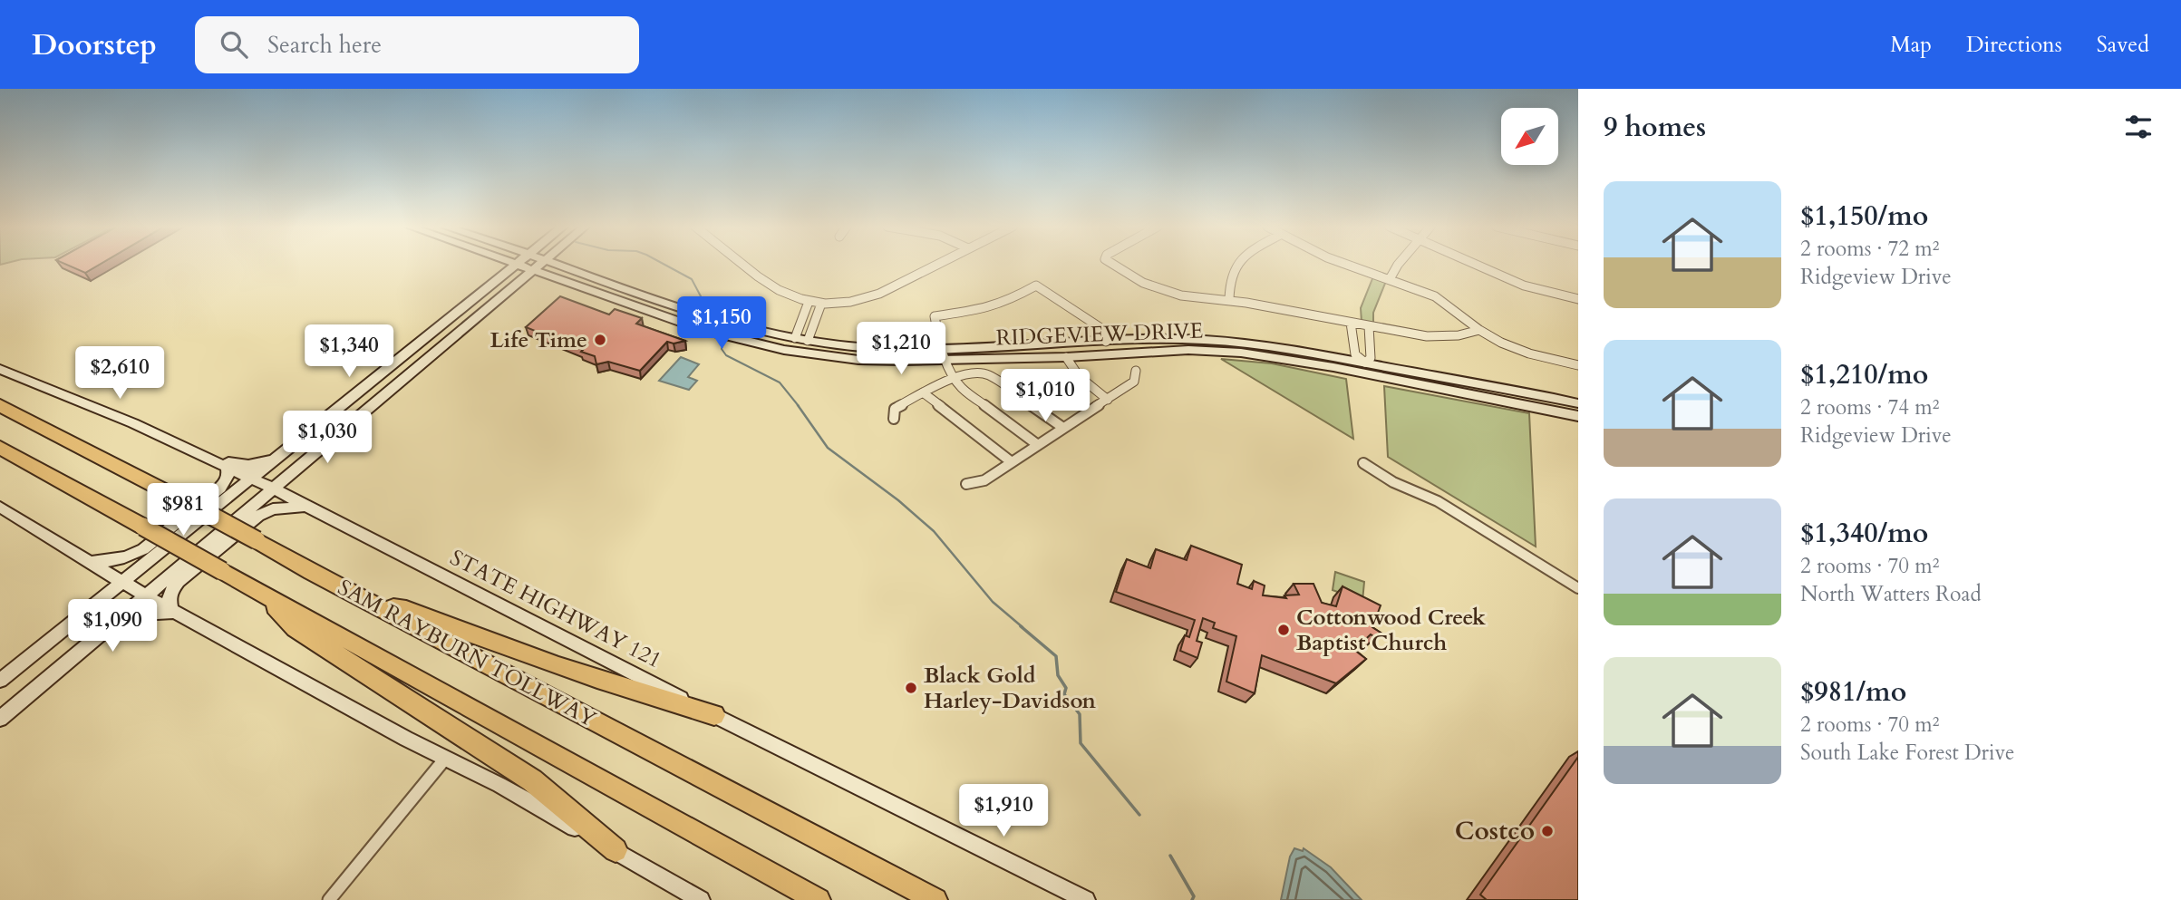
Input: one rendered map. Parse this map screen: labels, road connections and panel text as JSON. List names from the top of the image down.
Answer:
{
  "streets": {
    "highway": ["SAM RAYBURN TOLLWAY"],
    "main road": ["RIDGEVIEW DRIVE", "STATE HIGHWAY 121"]
  },
  "places": [
    "Life Time",
    "Cottonwood Creek Baptist Church",
    "Black Gold Harley-Davidson",
    "Costco"
  ],
  "north": "bottom left",
  "page": {
    "header": "Doorstep",
    "search": "Search here",
    "nav": ["Map", "Directions", "Saved"],
    "heading": "9 homes",
    "list": [
      {
        "name": "$1,150/mo",
        "note": "2 rooms · 72 m² · Ridgeview Drive"
      },
      {
        "name": "$1,210/mo",
        "note": "2 rooms · 74 m² · Ridgeview Drive"
      },
      {
        "name": "$1,340/mo",
        "note": "2 rooms · 70 m² · North Watters Road"
      },
      {
        "name": "$981/mo",
        "note": "2 rooms · 70 m² · South Lake Forest Drive"
      }
    ],
    "price": [
      "$1,150",
      "$1,210",
      "$1,340",
      "$2,610",
      "$1,010",
      "$1,030",
      "$981",
      "$1,090",
      "$1,910"
    ]
  }
}
